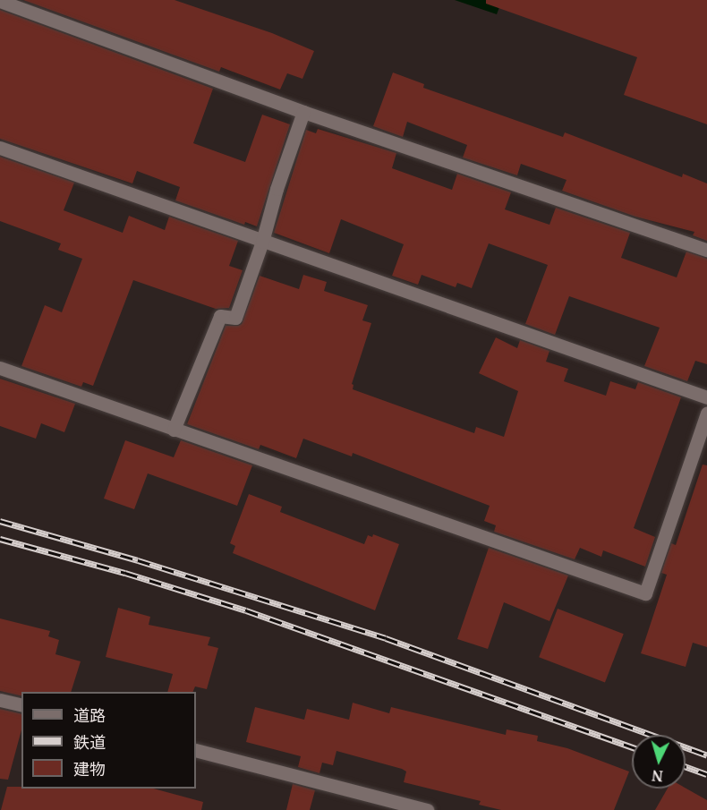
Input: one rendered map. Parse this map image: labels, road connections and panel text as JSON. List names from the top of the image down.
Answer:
{
  "legend": ["道路", "鉄道", "建物"],
  "north": "bottom"
}
